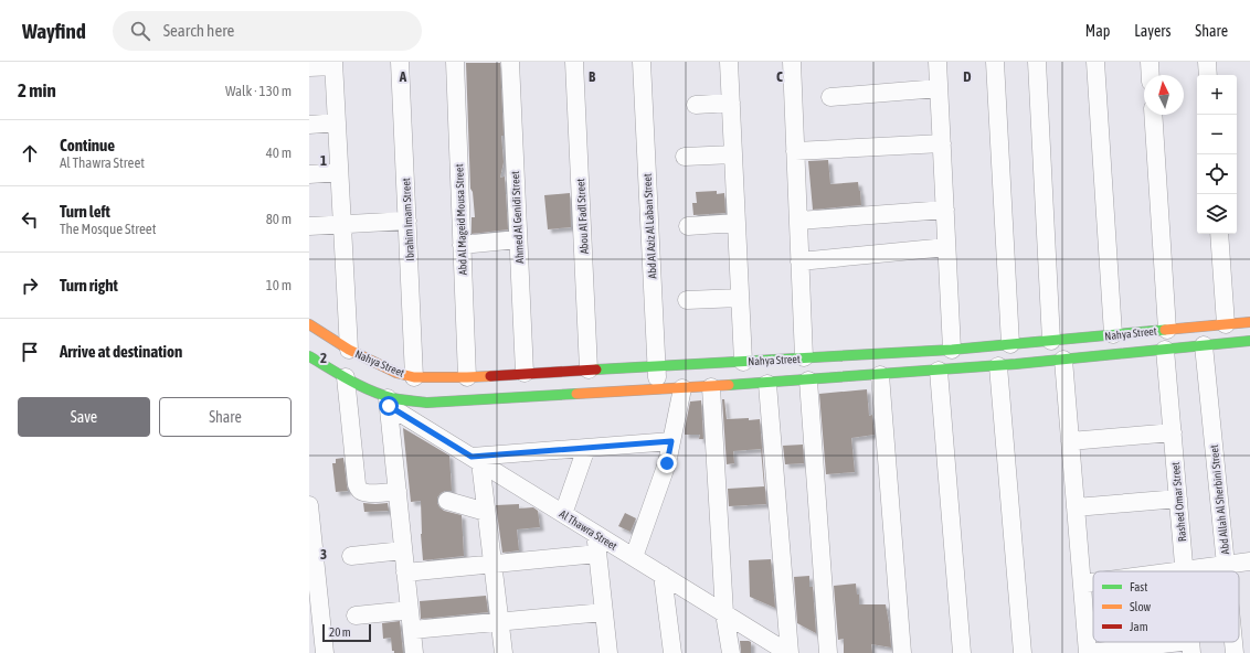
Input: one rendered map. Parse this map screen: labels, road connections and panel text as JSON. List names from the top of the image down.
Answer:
{
  "streets": {
    "main road": ["Nahya Street"],
    "street": [
      "Abou Al Fadl Street",
      "Ahmed Al Genidi Street",
      "Ibrahim Imam Street",
      "Abd Al Mageid Mousa Street",
      "Abd Al Aziz Al Laban Street",
      "Abd Allah Al Sherbini Street",
      "Rashed Omar Street",
      "Al Thawra Street"
    ]
  },
  "crossings": [
    ["Abou Al Fadl Street", "Nahya Street"],
    ["Ahmed Al Genidi Street", "Nahya Street"],
    ["Ibrahim Imam Street", "Nahya Street"],
    ["Abd Al Mageid Mousa Street", "Nahya Street"],
    ["Abd Al Aziz Al Laban Street", "Nahya Street"],
    ["Nahya Street", "Abd Allah Al Sherbini Street"],
    ["Nahya Street", "Rashed Omar Street"],
    ["Nahya Street", "Al Thawra Street"]
  ],
  "legend": ["Fast", "Slow", "Jam"],
  "scale_bar": "20 m",
  "north": "top",
  "page": {
    "header": "Wayfind",
    "search": "Search here",
    "nav": ["Map", "Layers", "Share"],
    "heading": ["2 min", "Walk · 130 m"],
    "map_buttons": ["+", "−"],
    "list": [
      ["Continue", "Al Thawra Street", "40 m"],
      ["Turn left", "The Mosque Street", "80 m"],
      ["Turn right", "10 m"],
      "Arrive at destination"
    ],
    "buttons": ["Save", "Share"],
    "scale": "20 m"
  },
  "grid": {
    "columns": [
      "A",
      "B",
      "C",
      "D"
    ],
    "rows": ["1", "2", "3"]
  }
}
